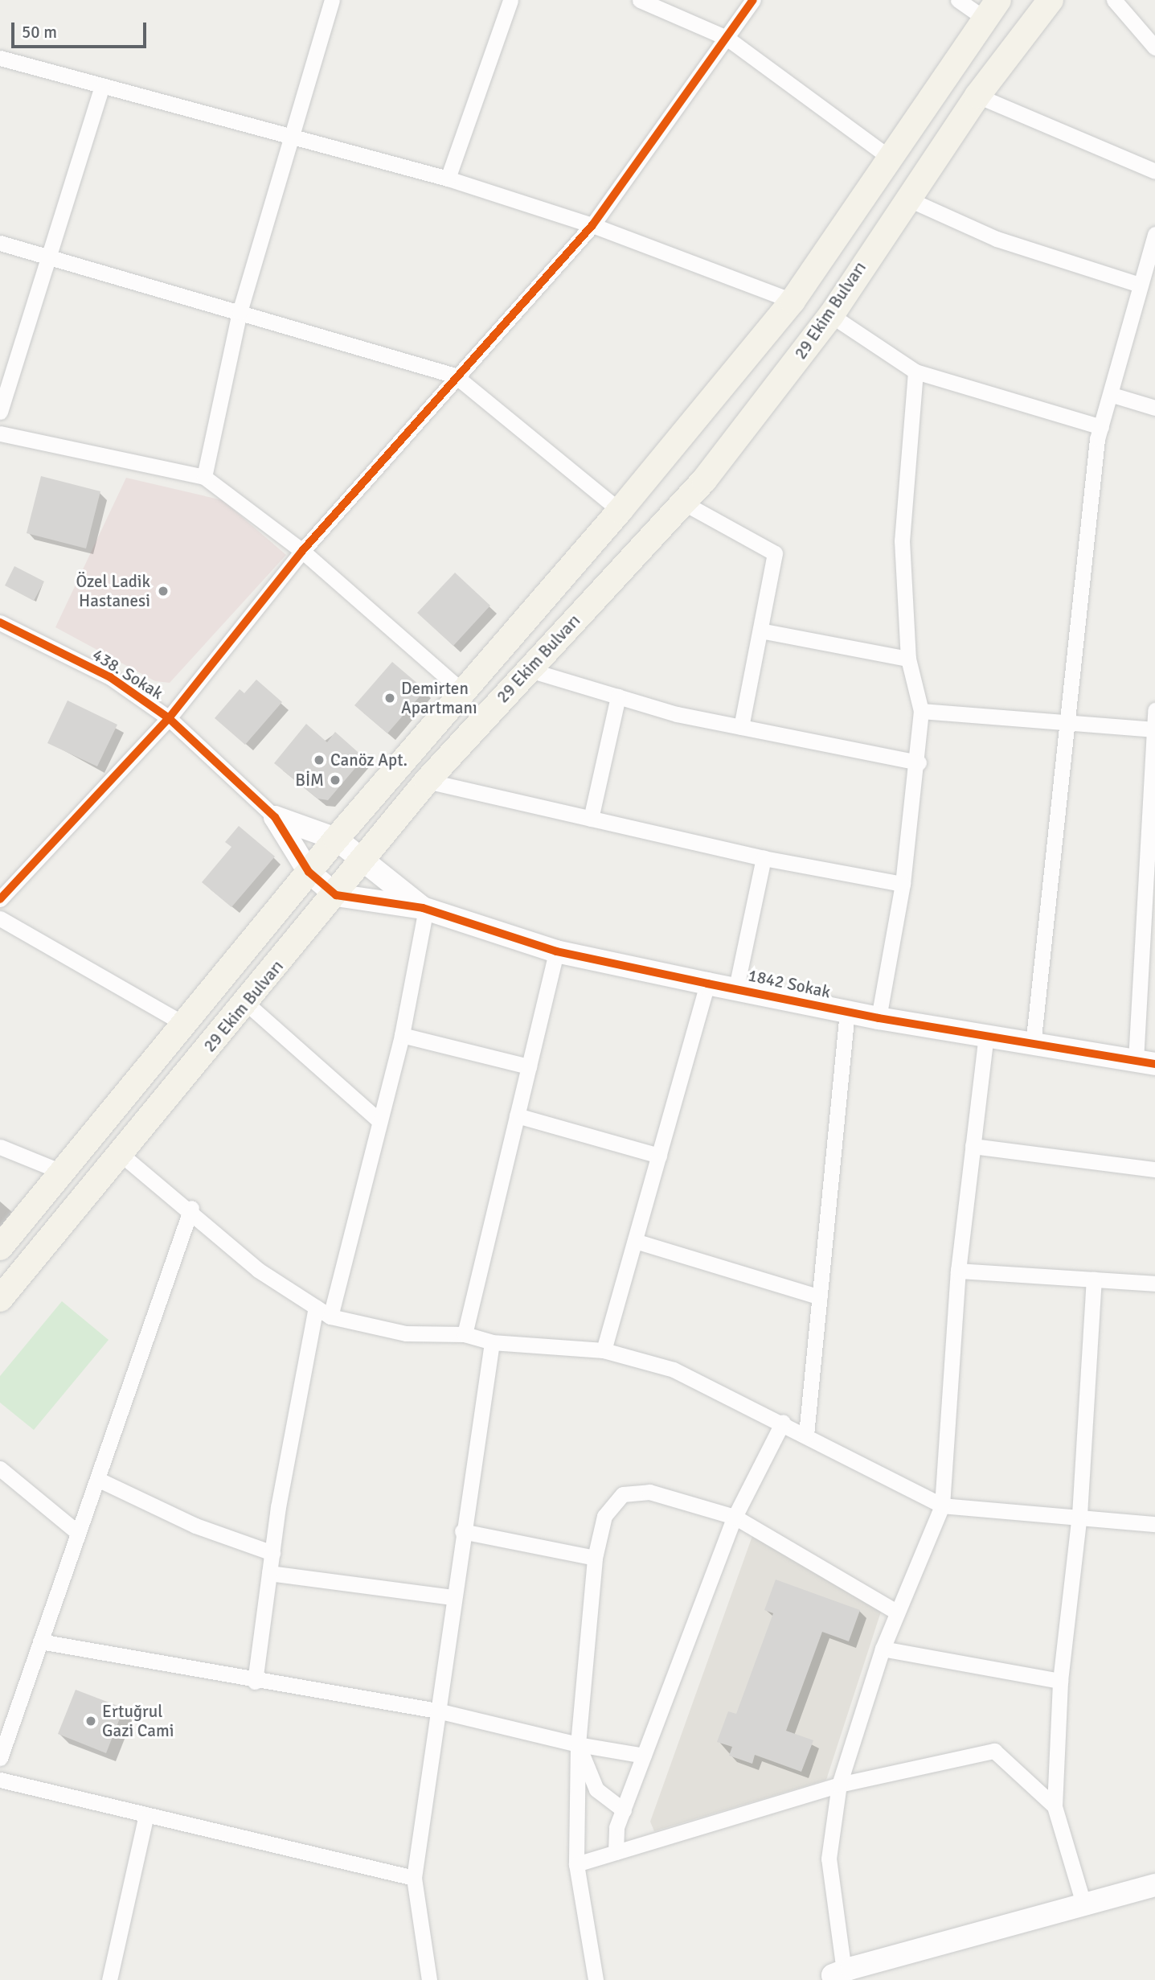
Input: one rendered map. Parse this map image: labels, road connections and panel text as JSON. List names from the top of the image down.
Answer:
{
  "streets": {
    "main road": ["29 Ekim Bulvarı"],
    "street": ["438. Sokak", "1842 Sokak"]
  },
  "places": [
    "Özel Ladik Hastanesi",
    "Demirten Apartmanı",
    "Canöz Apt.",
    "BİM",
    "Ertuğrul Gazi Cami"
  ],
  "scale_bar": "50 m"
}
